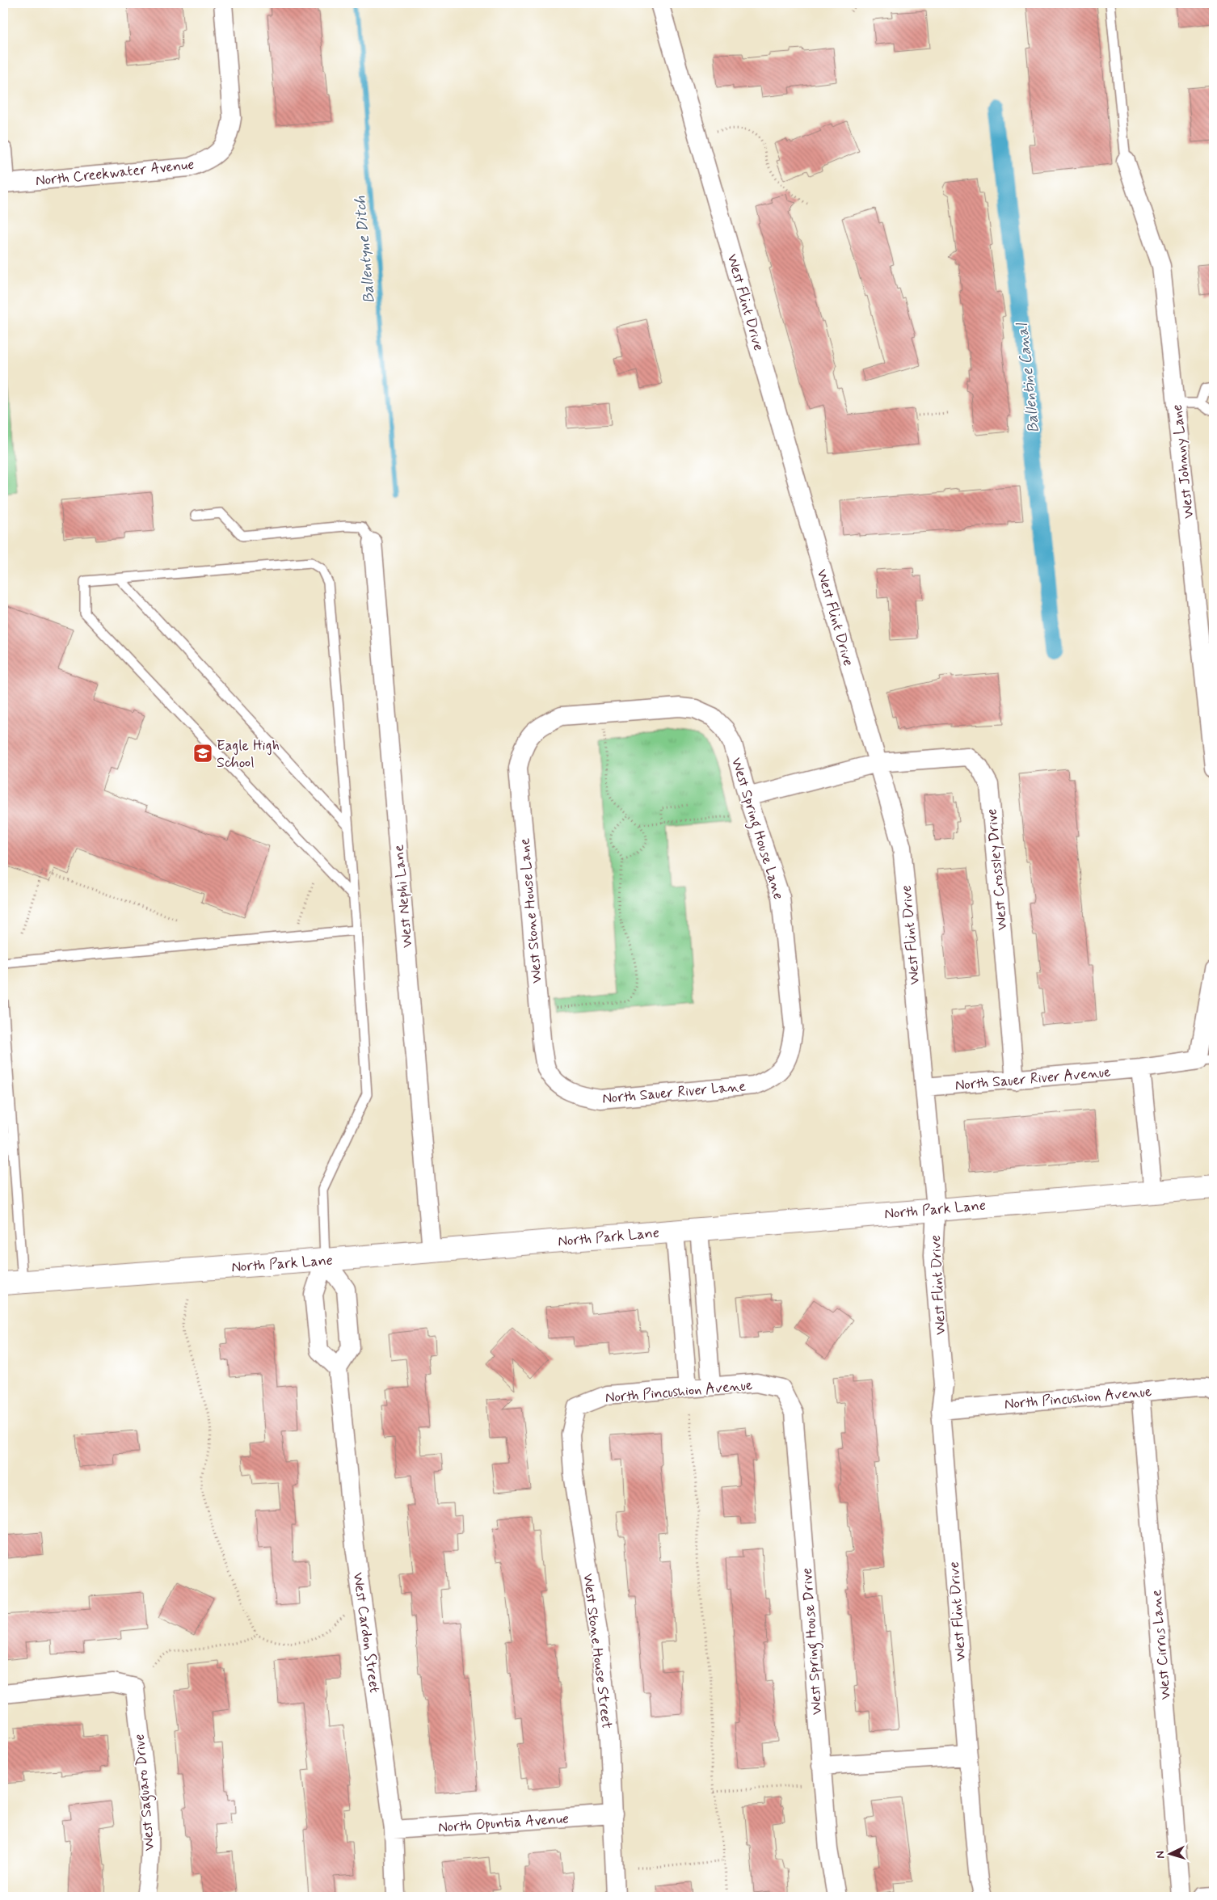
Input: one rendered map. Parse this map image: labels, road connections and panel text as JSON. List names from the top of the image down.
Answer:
{
  "streets": {
    "street": [
      "North Creekwater Avenue",
      "West Flint Drive",
      "West Johnny Lane",
      "West Spring House Lane",
      "West Crossley Drive",
      "West Nephi Lane",
      "West Stone House Lane",
      "North Sauer River Avenue",
      "North Sauer River Lane",
      "North Park Lane",
      "North Pincushion Avenue",
      "West Cardon Street",
      "West Spring House Drive",
      "West Cirrus Lane",
      "West Stone House Street",
      "West Saguaro Drive",
      "North Opuntia Avenue"
    ]
  },
  "crossings": [
    ["West Flint Drive", "West Crossley Drive"],
    ["West Flint Drive", "North Sauer River Avenue"],
    ["West Flint Drive", "North Park Lane"],
    ["West Flint Drive", "North Pincushion Avenue"],
    ["West Spring House Lane", "West Crossley Drive"],
    ["West Spring House Lane", "West Stone House Lane"],
    ["West Spring House Lane", "North Sauer River Lane"],
    ["West Crossley Drive", "North Sauer River Avenue"],
    ["West Nephi Lane", "North Park Lane"],
    ["West Stone House Lane", "North Sauer River Lane"],
    ["North Pincushion Avenue", "West Spring House Drive"],
    ["North Pincushion Avenue", "West Cirrus Lane"],
    ["North Pincushion Avenue", "West Stone House Street"],
    ["West Cardon Street", "North Opuntia Avenue"],
    ["West Stone House Street", "North Opuntia Avenue"]
  ],
  "water": ["Ballentyne Ditch", "Ballentine Canal"],
  "places": {
    "school or university": ["Eagle High School"]
  },
  "north": "left"
}
